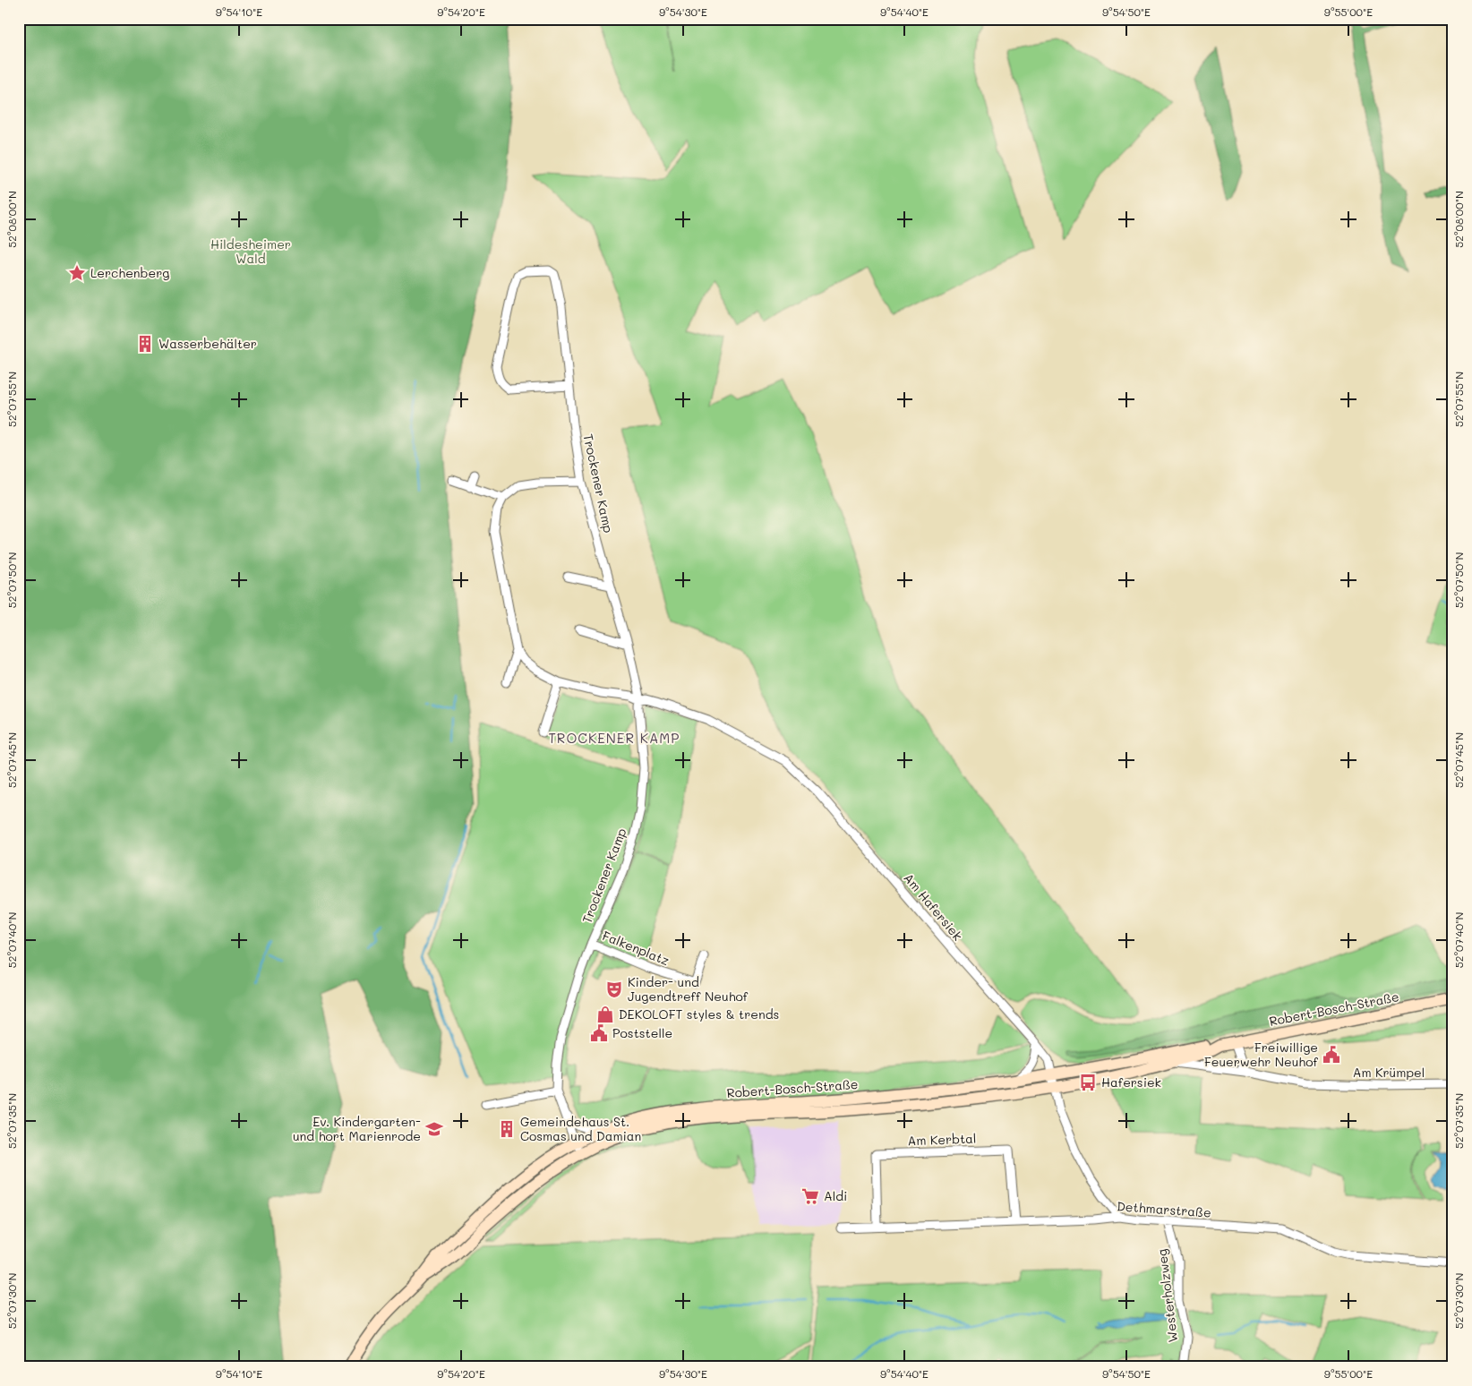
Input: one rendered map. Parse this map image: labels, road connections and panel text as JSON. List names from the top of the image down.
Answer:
{
  "streets": {
    "main road": ["Robert-Bosch-Straße"],
    "street": [
      "Trockener Kamp",
      "Am Hafersiek",
      "Falkenplatz",
      "Am Krümpel",
      "Am Kerbtal",
      "Dethmarstraße",
      "Westerholzweg"
    ]
  },
  "crossings": [
    ["Trockener Kamp", "Am Hafersiek"],
    ["Trockener Kamp", "Falkenplatz"],
    ["Trockener Kamp", "Robert-Bosch-Straße"],
    ["Am Hafersiek", "Robert-Bosch-Straße"],
    ["Am Hafersiek", "Dethmarstraße"],
    ["Robert-Bosch-Straße", "Am Krümpel"],
    ["Am Kerbtal", "Dethmarstraße"],
    ["Dethmarstraße", "Westerholzweg"]
  ],
  "districts": ["TROCKENER KAMP"],
  "parks": ["Hildesheimer Wald"],
  "places": {
    "place": ["Lerchenberg"],
    "building": ["Wasserbehälter", "Gemeindehaus St. Cosmas und Damian"],
    "theatre": ["Kinder- und Jugendtreff Neuhof"],
    "shop": ["DEKOLOFT styles & trends"],
    "public building": ["Poststelle", "Freiwillige Feuerwehr Neuhof"],
    "bus stop": ["Hafersiek"],
    "school or university": ["Ev. Kindergarten- und hort Marienrode"],
    "supermarket": ["Aldi"]
  },
  "coordinates": [
    "9°54'10\"E",
    "9°54'20\"E",
    "9°54'30\"E",
    "9°54'40\"E",
    "9°54'50\"E",
    "9°55'00\"E",
    "52°08'00\"N",
    "52°07'55\"N",
    "52°07'50\"N",
    "52°07'45\"N",
    "52°07'40\"N",
    "52°07'35\"N",
    "52°07'30\"N"
  ]
}
